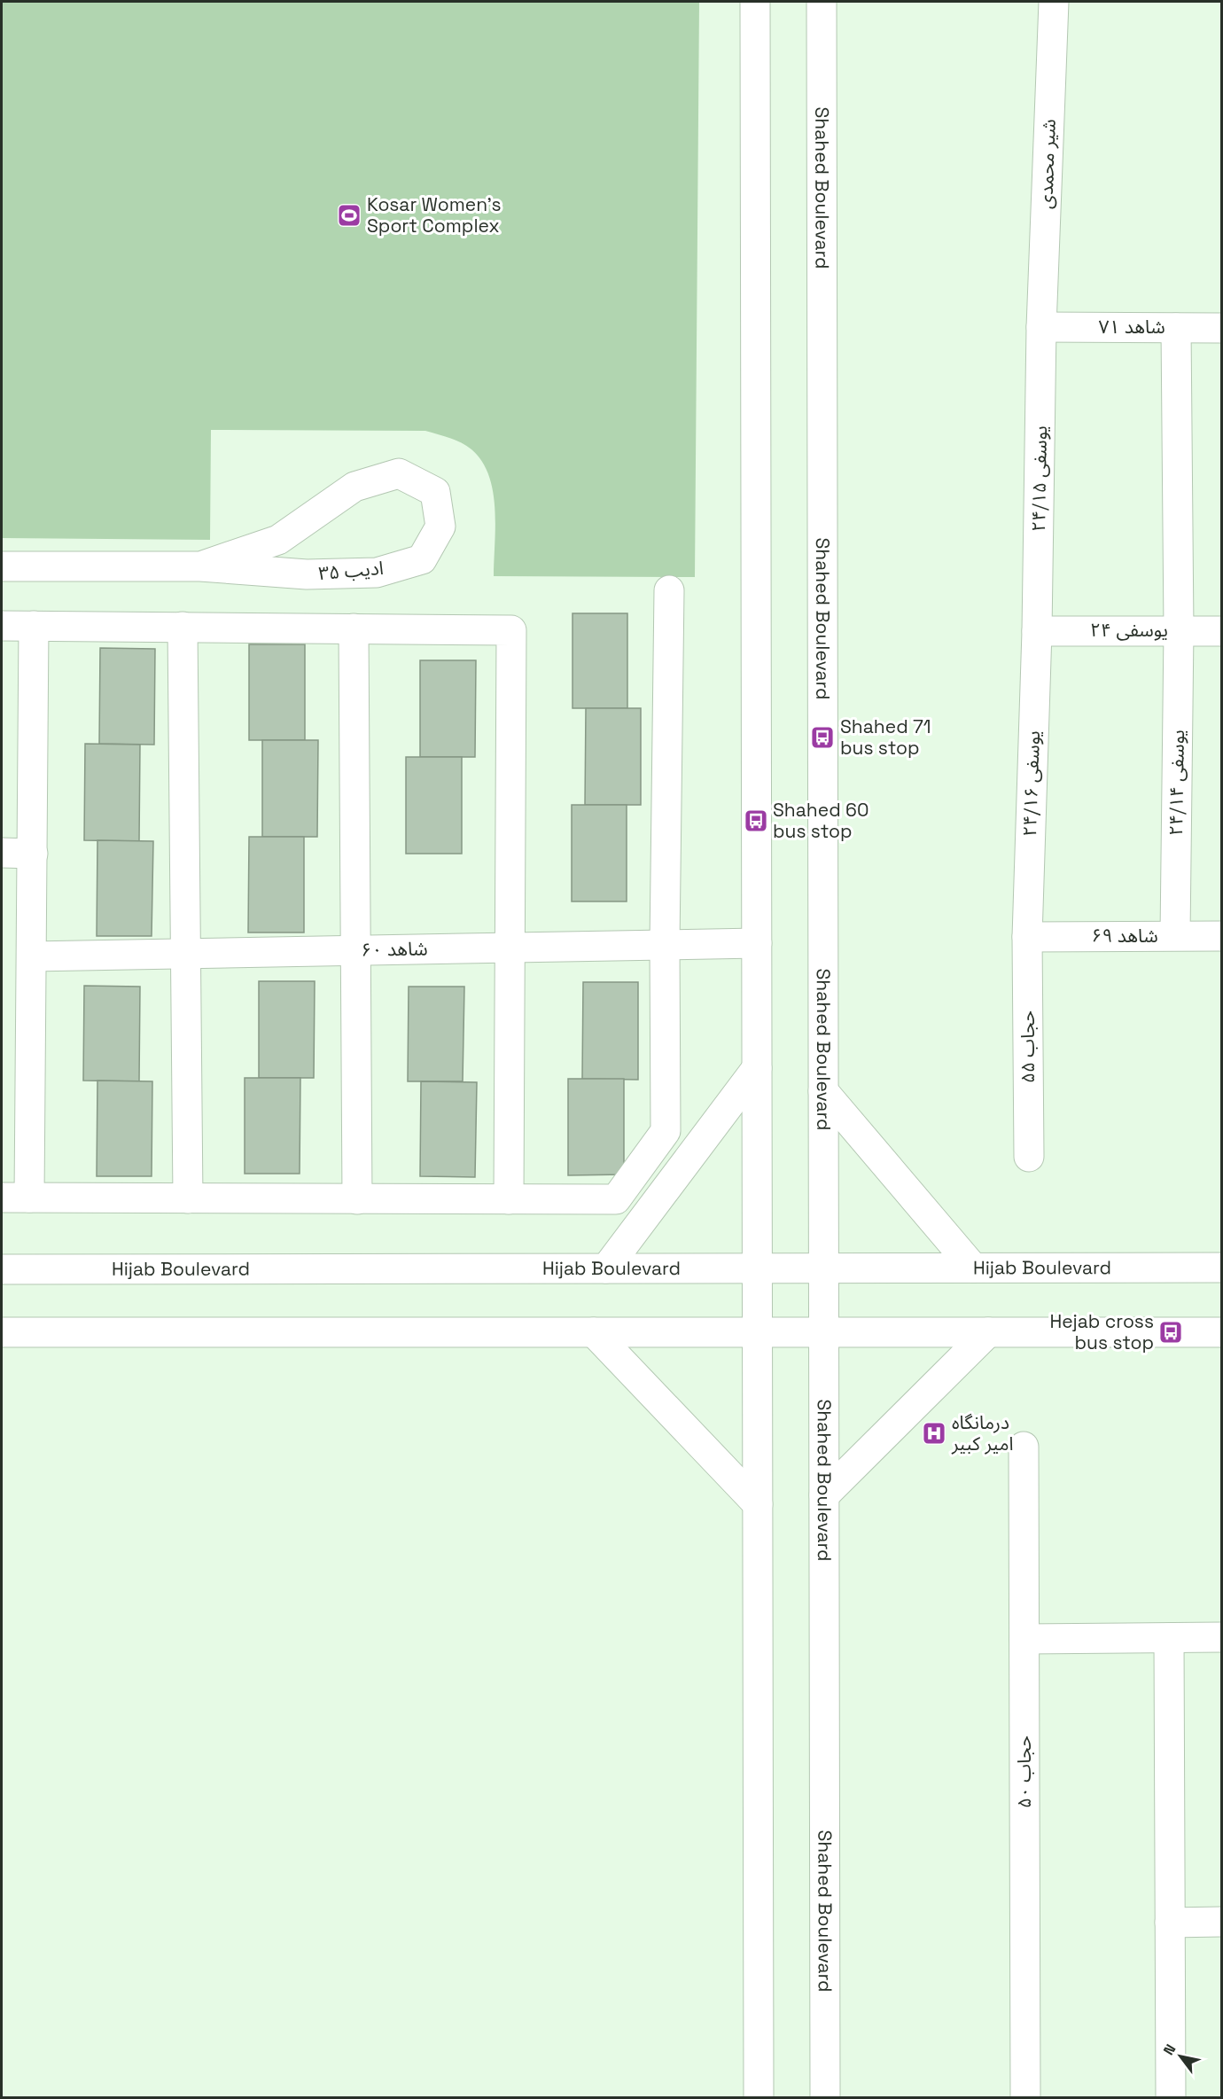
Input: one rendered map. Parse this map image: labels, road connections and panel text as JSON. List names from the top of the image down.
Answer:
{
  "streets": {
    "street": [
      "شیر محمدی",
      "Shahed Boulevard",
      "شاهد ۷۱",
      "یوسفی ۲۴/۱۵",
      "ادیب ۳۵",
      "یوسفی ۲۴",
      "یوسفی ۲۴/۱۴",
      "یوسفی ۲۴/۱۶",
      "شاهد ۶۹",
      "شاهد ۶۰",
      "حجاب ۵۵",
      "Hijab Boulevard",
      "حجاب ۵۰"
    ]
  },
  "crossings": [
    ["شیر محمدی", "شاهد ۷۱"],
    ["شیر محمدی", "یوسفی ۲۴/۱۵"],
    ["Shahed Boulevard", "Hijab Boulevard"],
    ["شاهد ۷۱", "یوسفی ۲۴/۱۵"],
    ["شاهد ۷۱", "یوسفی ۲۴/۱۴"],
    ["یوسفی ۲۴/۱۵", "یوسفی ۲۴"],
    ["یوسفی ۲۴/۱۵", "یوسفی ۲۴/۱۶"],
    ["یوسفی ۲۴", "یوسفی ۲۴/۱۴"],
    ["یوسفی ۲۴", "یوسفی ۲۴/۱۶"],
    ["یوسفی ۲۴/۱۴", "شاهد ۶۹"],
    ["یوسفی ۲۴/۱۶", "شاهد ۶۹"],
    ["یوسفی ۲۴/۱۶", "حجاب ۵۵"],
    ["شاهد ۶۹", "حجاب ۵۵"]
  ],
  "places": {
    "sports": ["Kosar Women's Sport Complex"],
    "bus stop": ["Shahed 71 bus stop", "Shahed 60 bus stop", "Hejab cross bus stop"],
    "hospital": ["درمانگاه امیر کبیر"]
  },
  "north": "top left"
}
